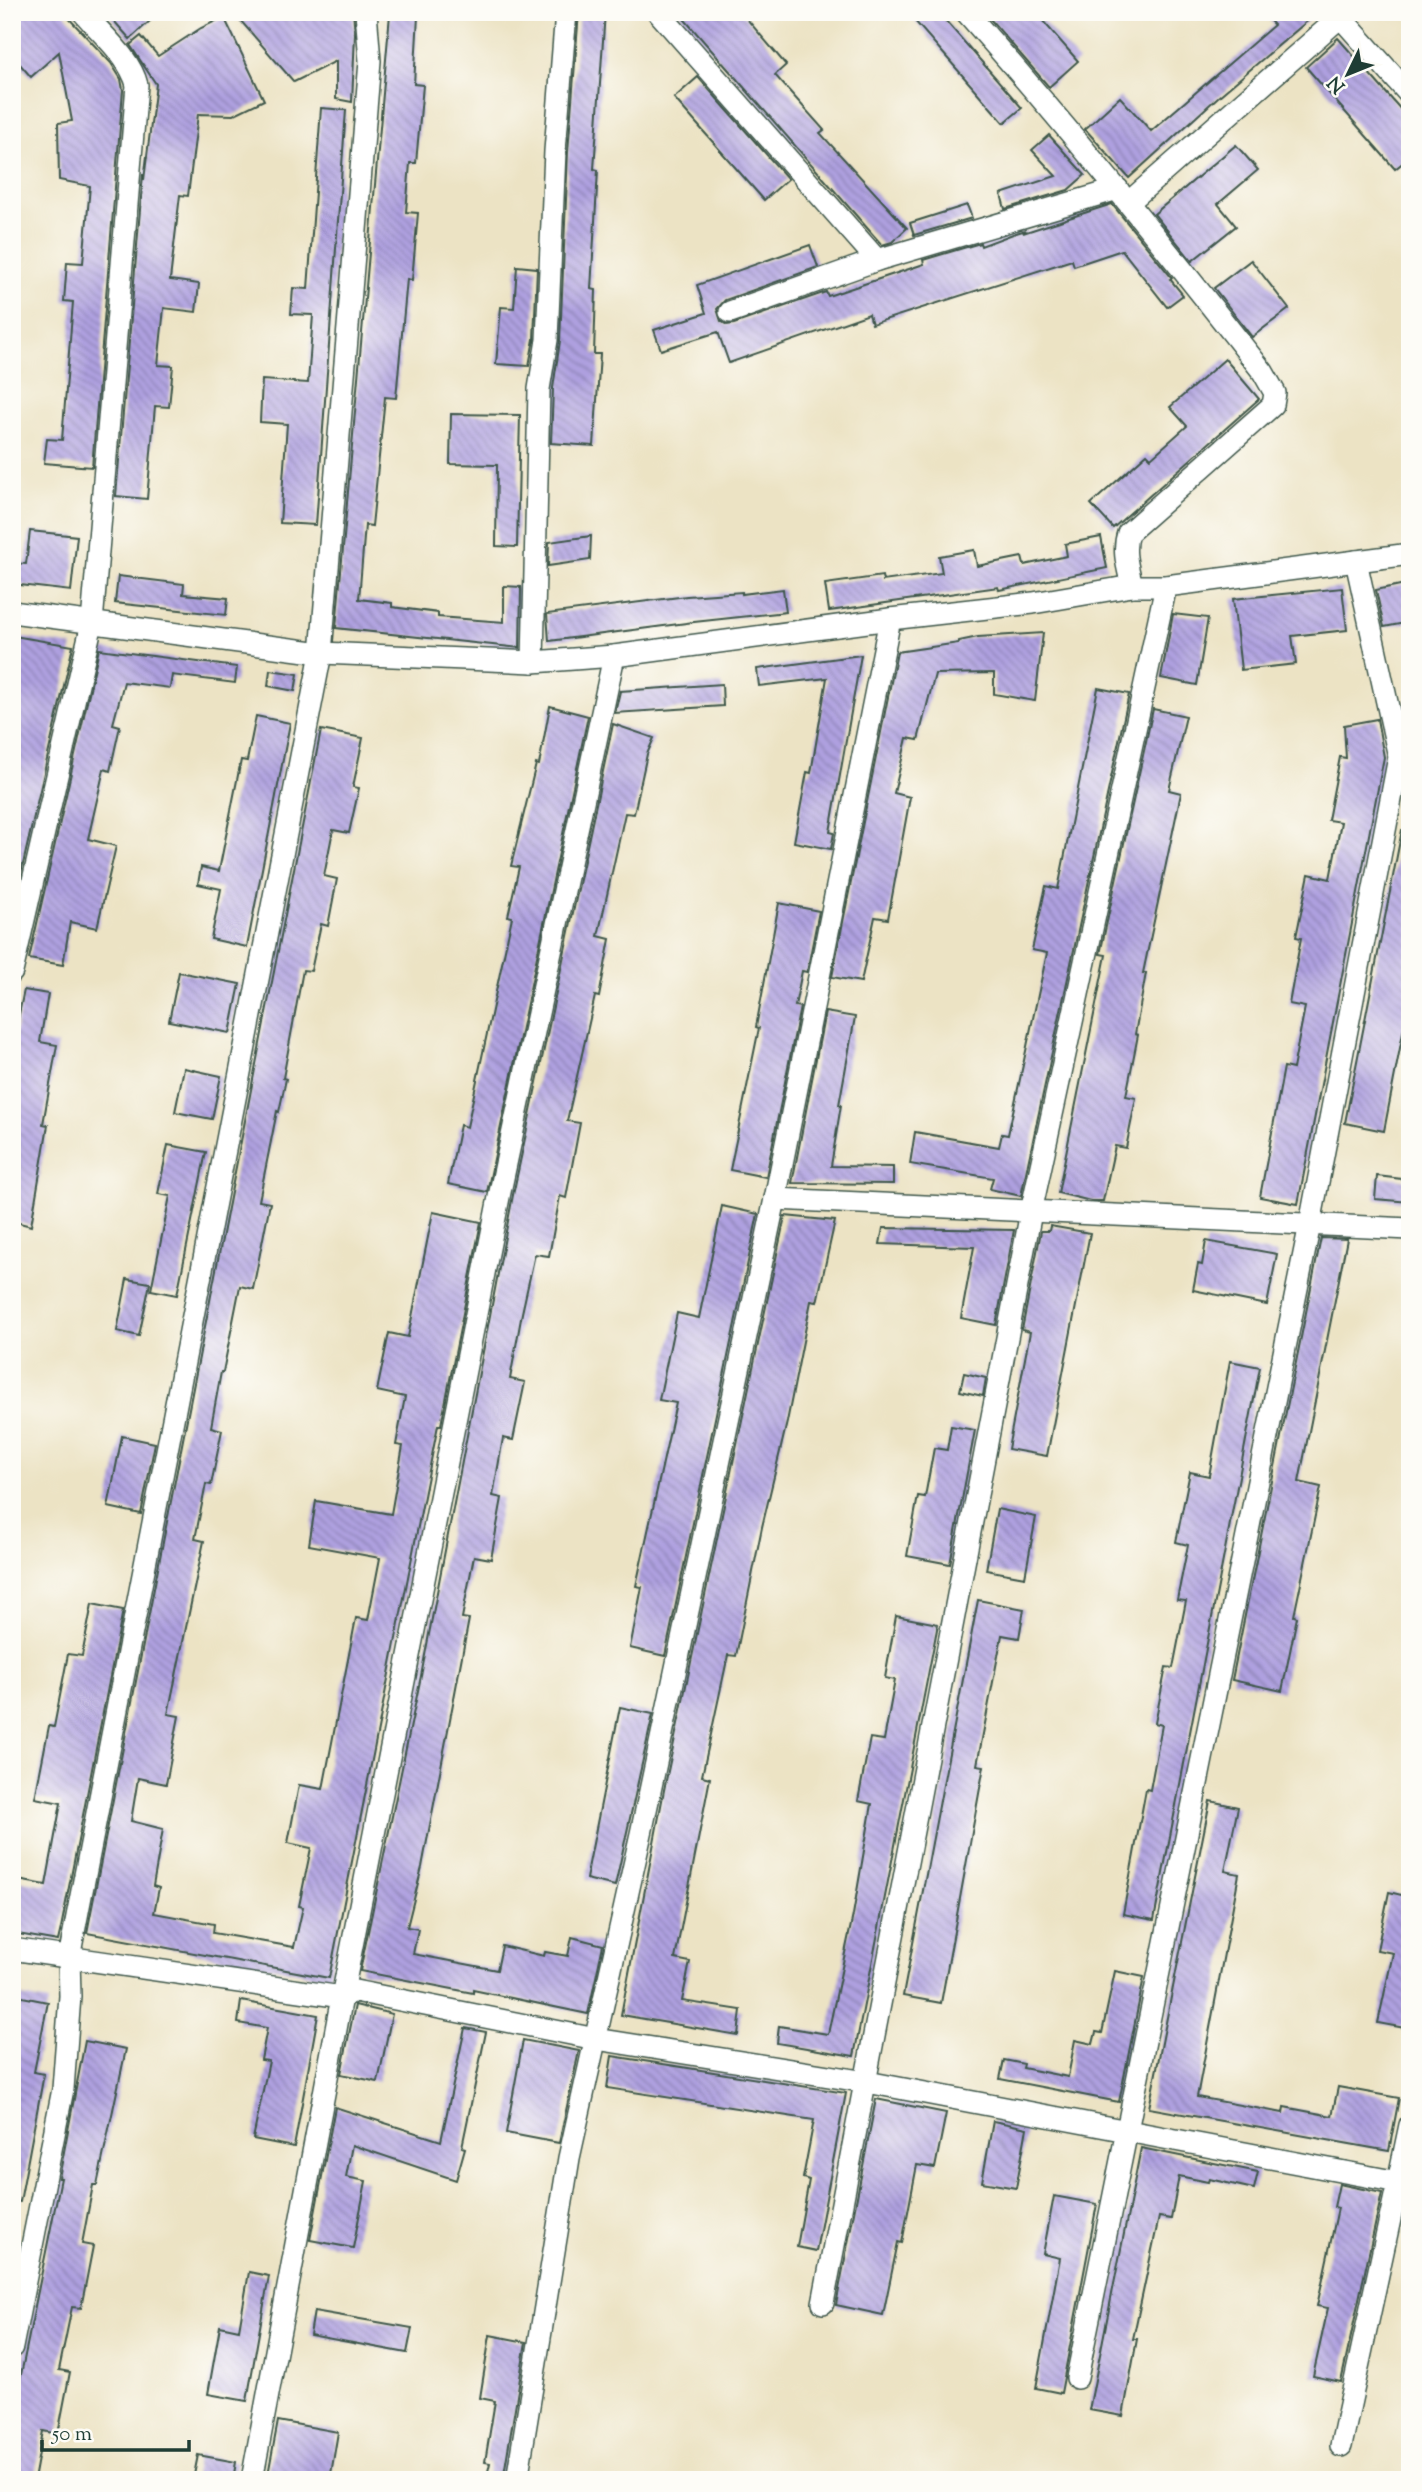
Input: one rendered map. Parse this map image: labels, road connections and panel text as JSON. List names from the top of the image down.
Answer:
{
  "scale_bar": "50 m",
  "north": "bottom left"
}
